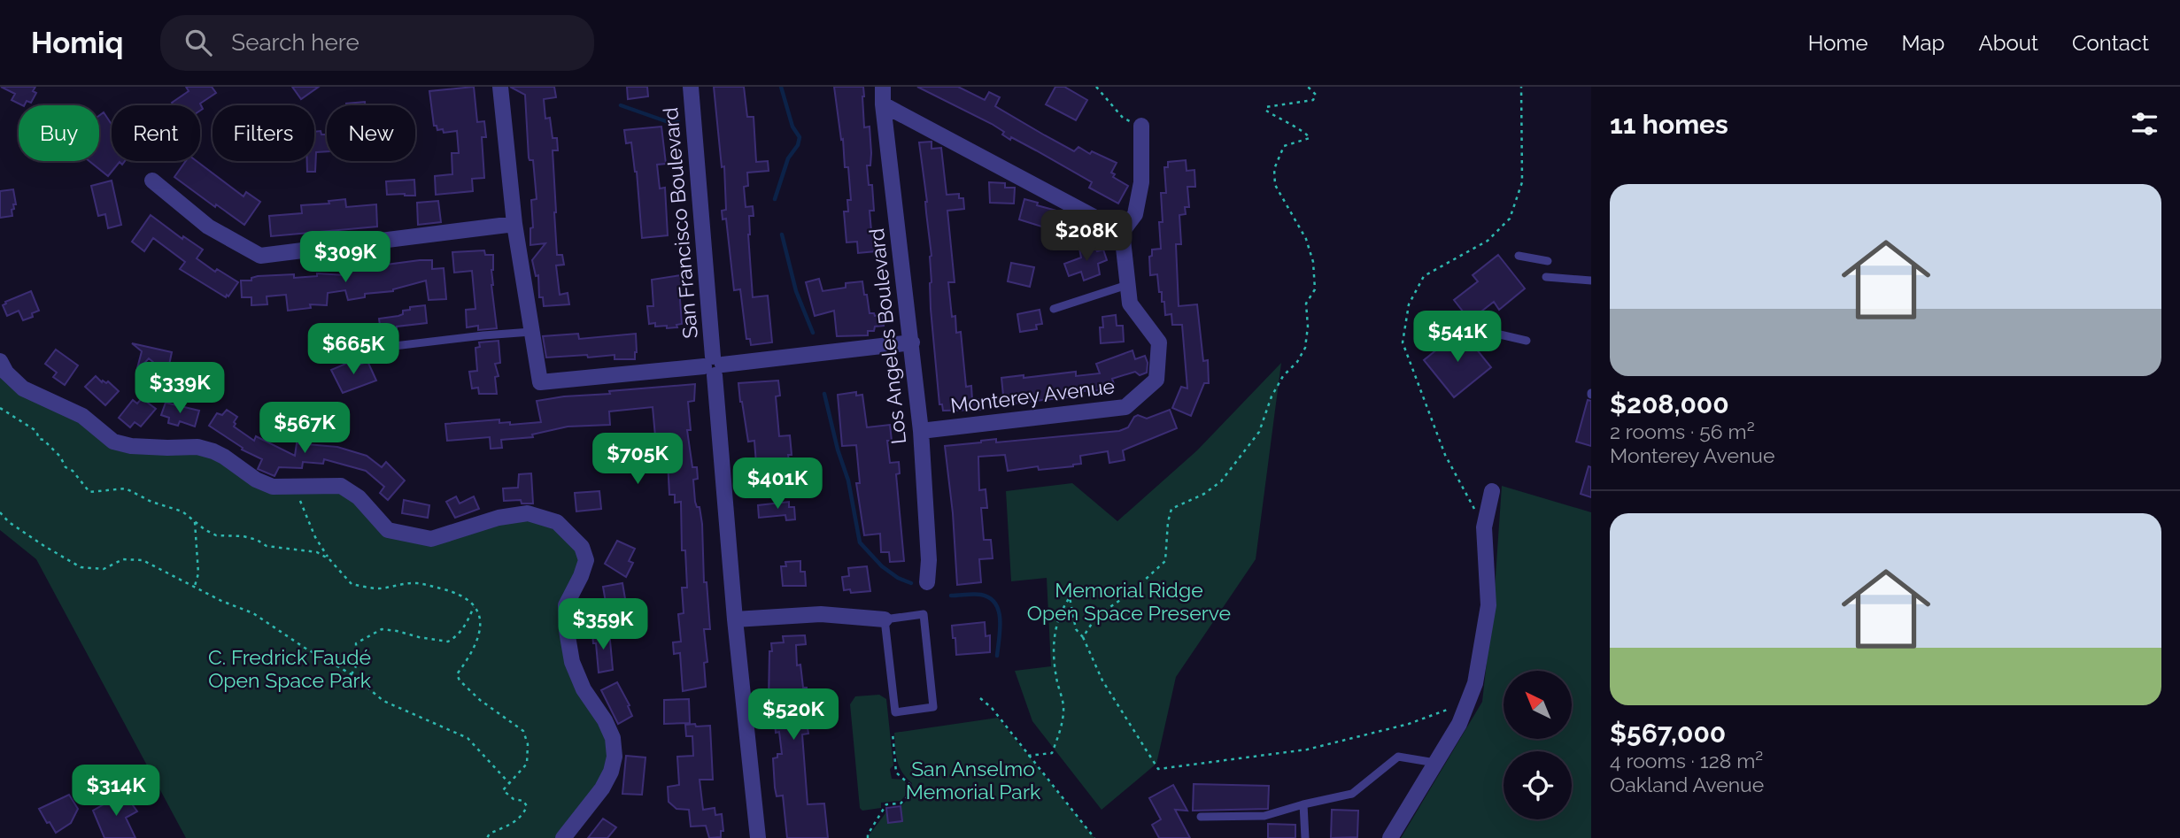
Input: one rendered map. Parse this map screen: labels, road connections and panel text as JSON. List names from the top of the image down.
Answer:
{
  "streets": {
    "street": ["San Francisco Boulevard", "Los Angeles Boulevard", "Monterey Avenue"]
  },
  "crossings": [
    ["Los Angeles Boulevard", "Monterey Avenue"]
  ],
  "parks": ["Memorial Ridge Open Space Preserve", "C. Fredrick Faudé Open Space Park", "San Anselmo Memorial Park"],
  "north": "top left",
  "page": {
    "header": "Homiq",
    "search": "Search here",
    "nav": [
      "Home",
      "Map",
      "About",
      "Contact"
    ],
    "heading": "11 homes",
    "chip": [
      "Buy",
      "Rent",
      "Filters",
      "New"
    ],
    "list": [
      {
        "name": "$208,000",
        "note": "2 rooms · 56 m² · Monterey Avenue"
      },
      {
        "name": "$567,000",
        "note": "4 rooms · 128 m² · Oakland Avenue"
      }
    ],
    "price": [
      "$208K",
      "$309K",
      "$541K",
      "$665K",
      "$339K",
      "$567K",
      "$705K",
      "$401K",
      "$359K",
      "$520K",
      "$314K"
    ]
  }
}
